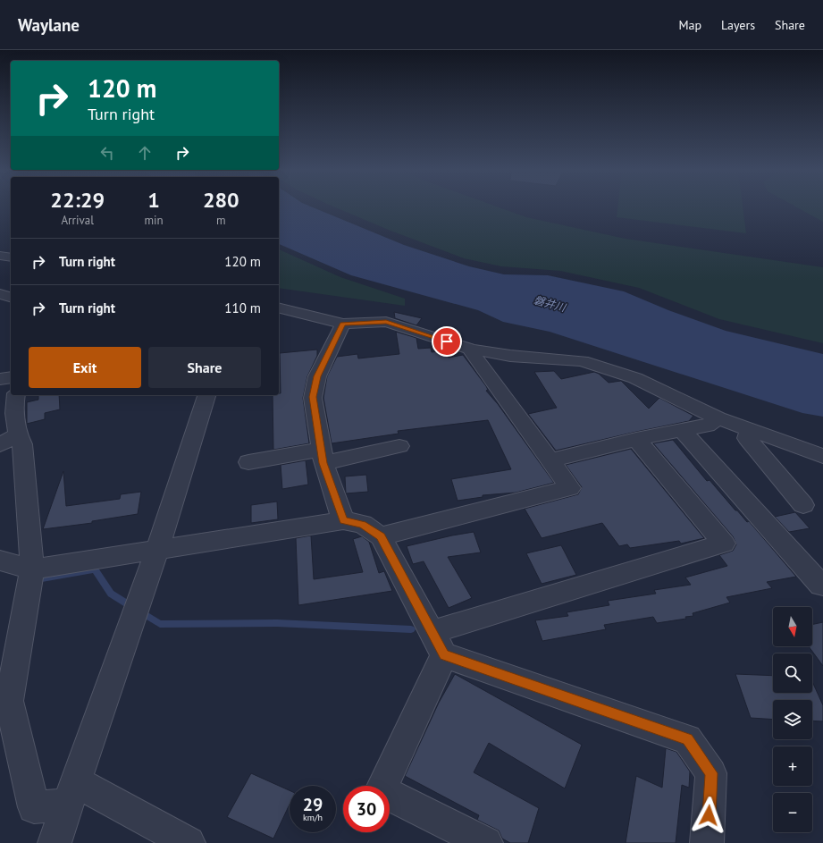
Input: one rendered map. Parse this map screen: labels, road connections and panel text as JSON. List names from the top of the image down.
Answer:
{
  "water": ["磐井川"],
  "north": "bottom",
  "page": {
    "header": "Waylane",
    "nav": ["Map", "Layers", "Share"],
    "turn": ["120 m", "Turn right"],
    "eta": [
      "22:29",
      "Arrival",
      "1",
      "min",
      "280",
      "m"
    ],
    "list": [
      {
        "name": "Turn right",
        "value": "120 m"
      },
      {
        "name": "Turn right",
        "value": "110 m"
      }
    ],
    "buttons": ["Exit", "Share"],
    "map_buttons": ["+", "−"],
    "speed": "29 km/h",
    "limit": "30"
  }
}
